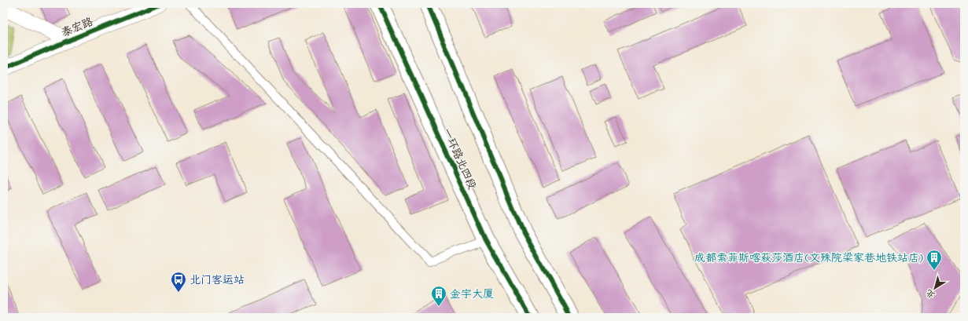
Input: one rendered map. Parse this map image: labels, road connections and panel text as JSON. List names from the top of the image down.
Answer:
{
  "streets": {
    "main road": ["一环路北四段"],
    "street": ["泰宏路"]
  },
  "places": {
    "building": ["成都索菲斯喀萩莎酒店(文殊院梁家巷地铁站店)", "金宇大厦"],
    "bus stop": ["北门客运站"]
  },
  "north": "bottom left"
}
